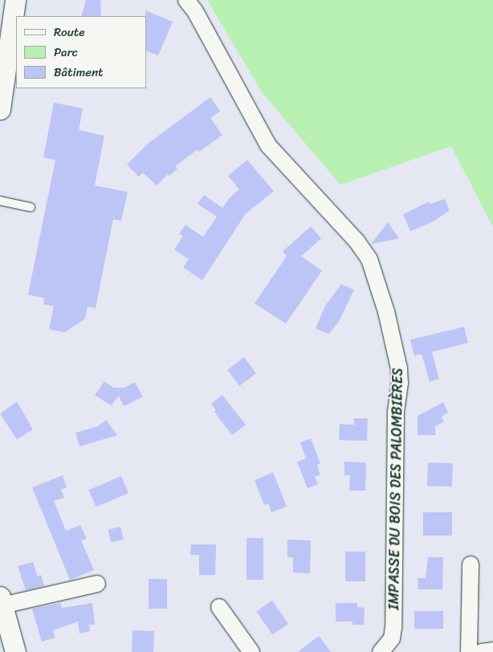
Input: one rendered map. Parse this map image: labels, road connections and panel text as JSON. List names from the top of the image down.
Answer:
{
  "streets": {
    "street": ["IMPASSE DU BOIS DES PALOMBIÈRES"]
  },
  "legend": ["Route", "Parc", "Bâtiment"]
}
